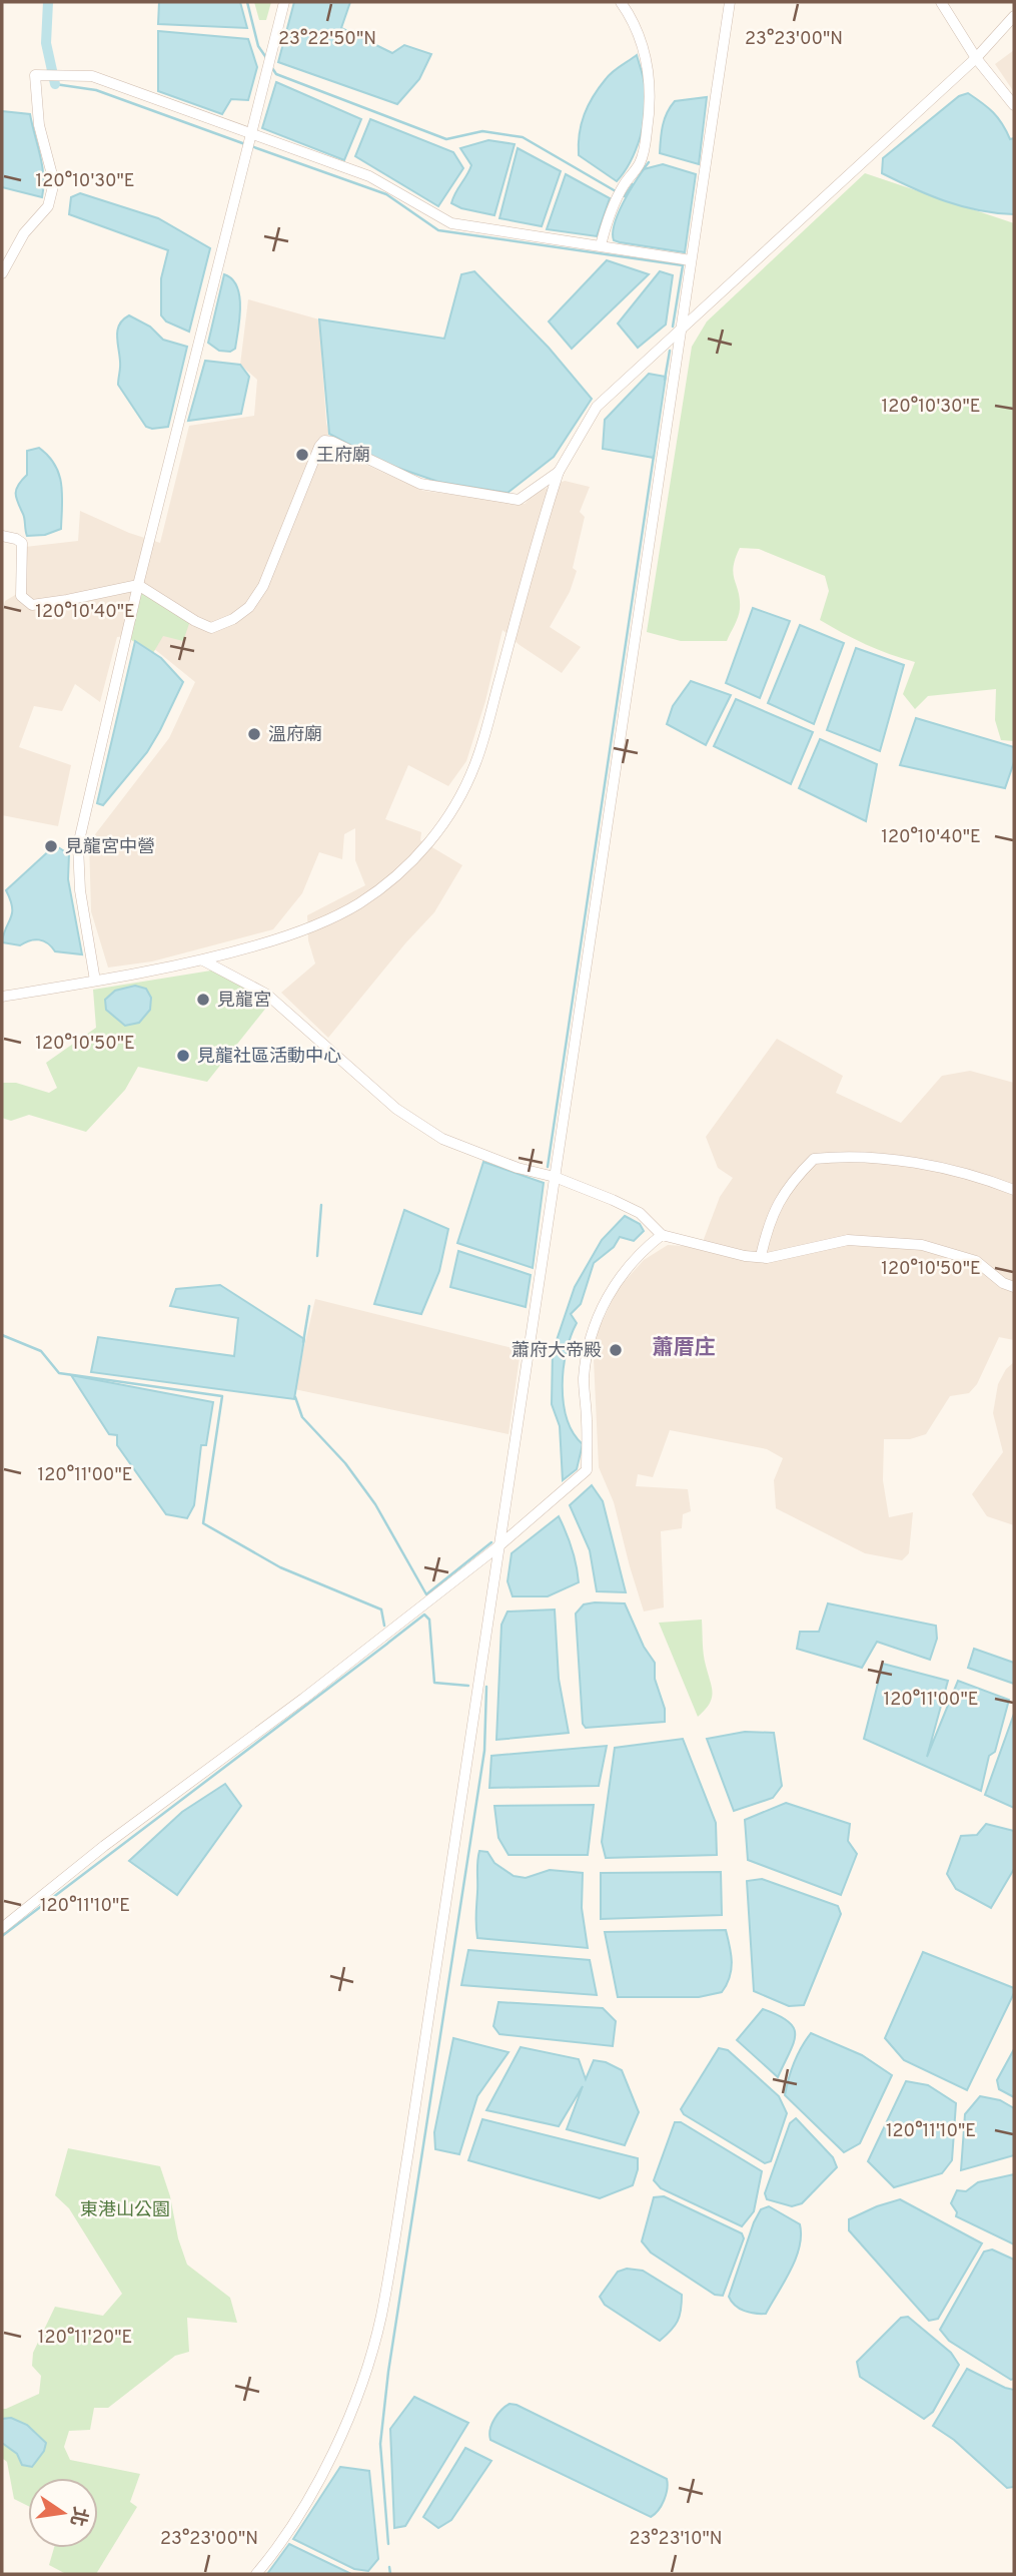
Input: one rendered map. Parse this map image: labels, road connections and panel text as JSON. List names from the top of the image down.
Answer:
{
  "districts": ["蕭厝庄"],
  "parks": ["東港山公園"],
  "places": [
    "王府廟",
    "溫府廟",
    "見龍宮中營",
    "見龍宮",
    "見龍社區活動中心",
    "蕭府大帝殿"
  ],
  "north": "right",
  "coordinates": [
    "23°22'50\"N",
    "23°23'00\"N",
    "120°10'30\"E",
    "120°10'40\"E",
    "120°10'50\"E",
    "120°11'00\"E",
    "120°11'10\"E",
    "120°11'20\"E",
    "23°23'10\"N"
  ]
}
